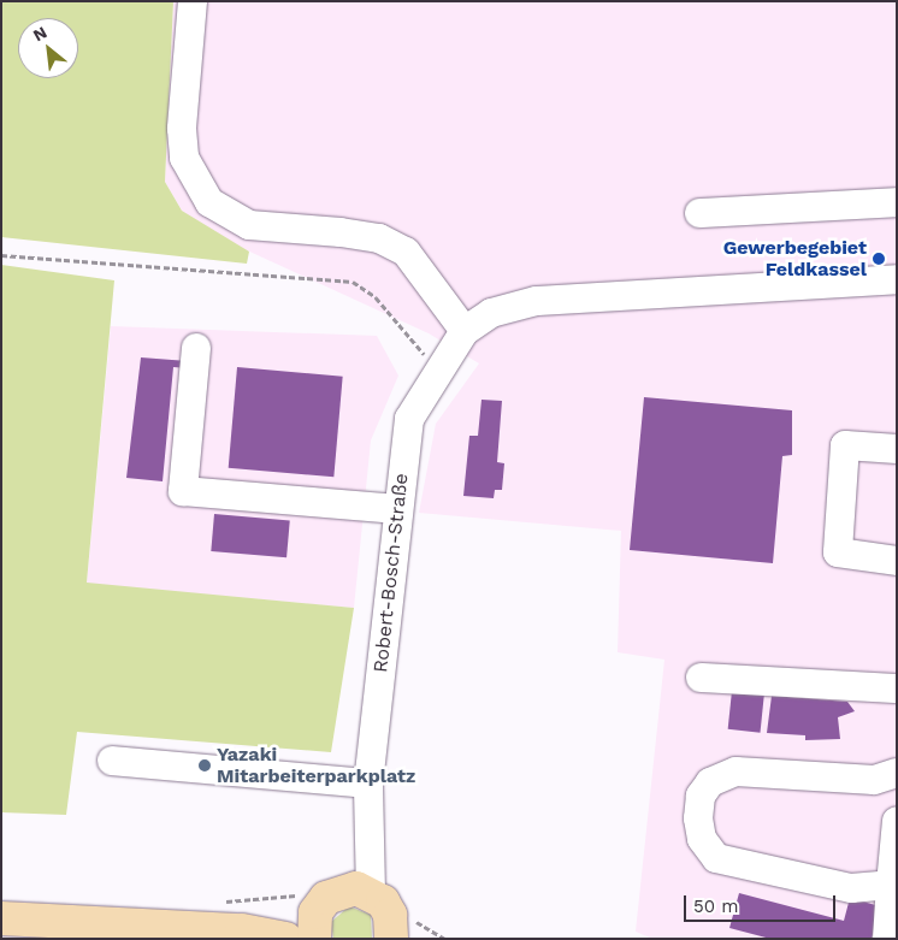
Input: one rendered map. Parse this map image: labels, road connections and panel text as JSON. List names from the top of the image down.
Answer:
{
  "streets": {
    "street": ["Robert-Bosch-Straße"]
  },
  "places": ["Gewerbegebiet Feldkassel", "Yazaki Mitarbeiterparkplatz"],
  "scale_bar": "50 m",
  "north": "top left"
}
